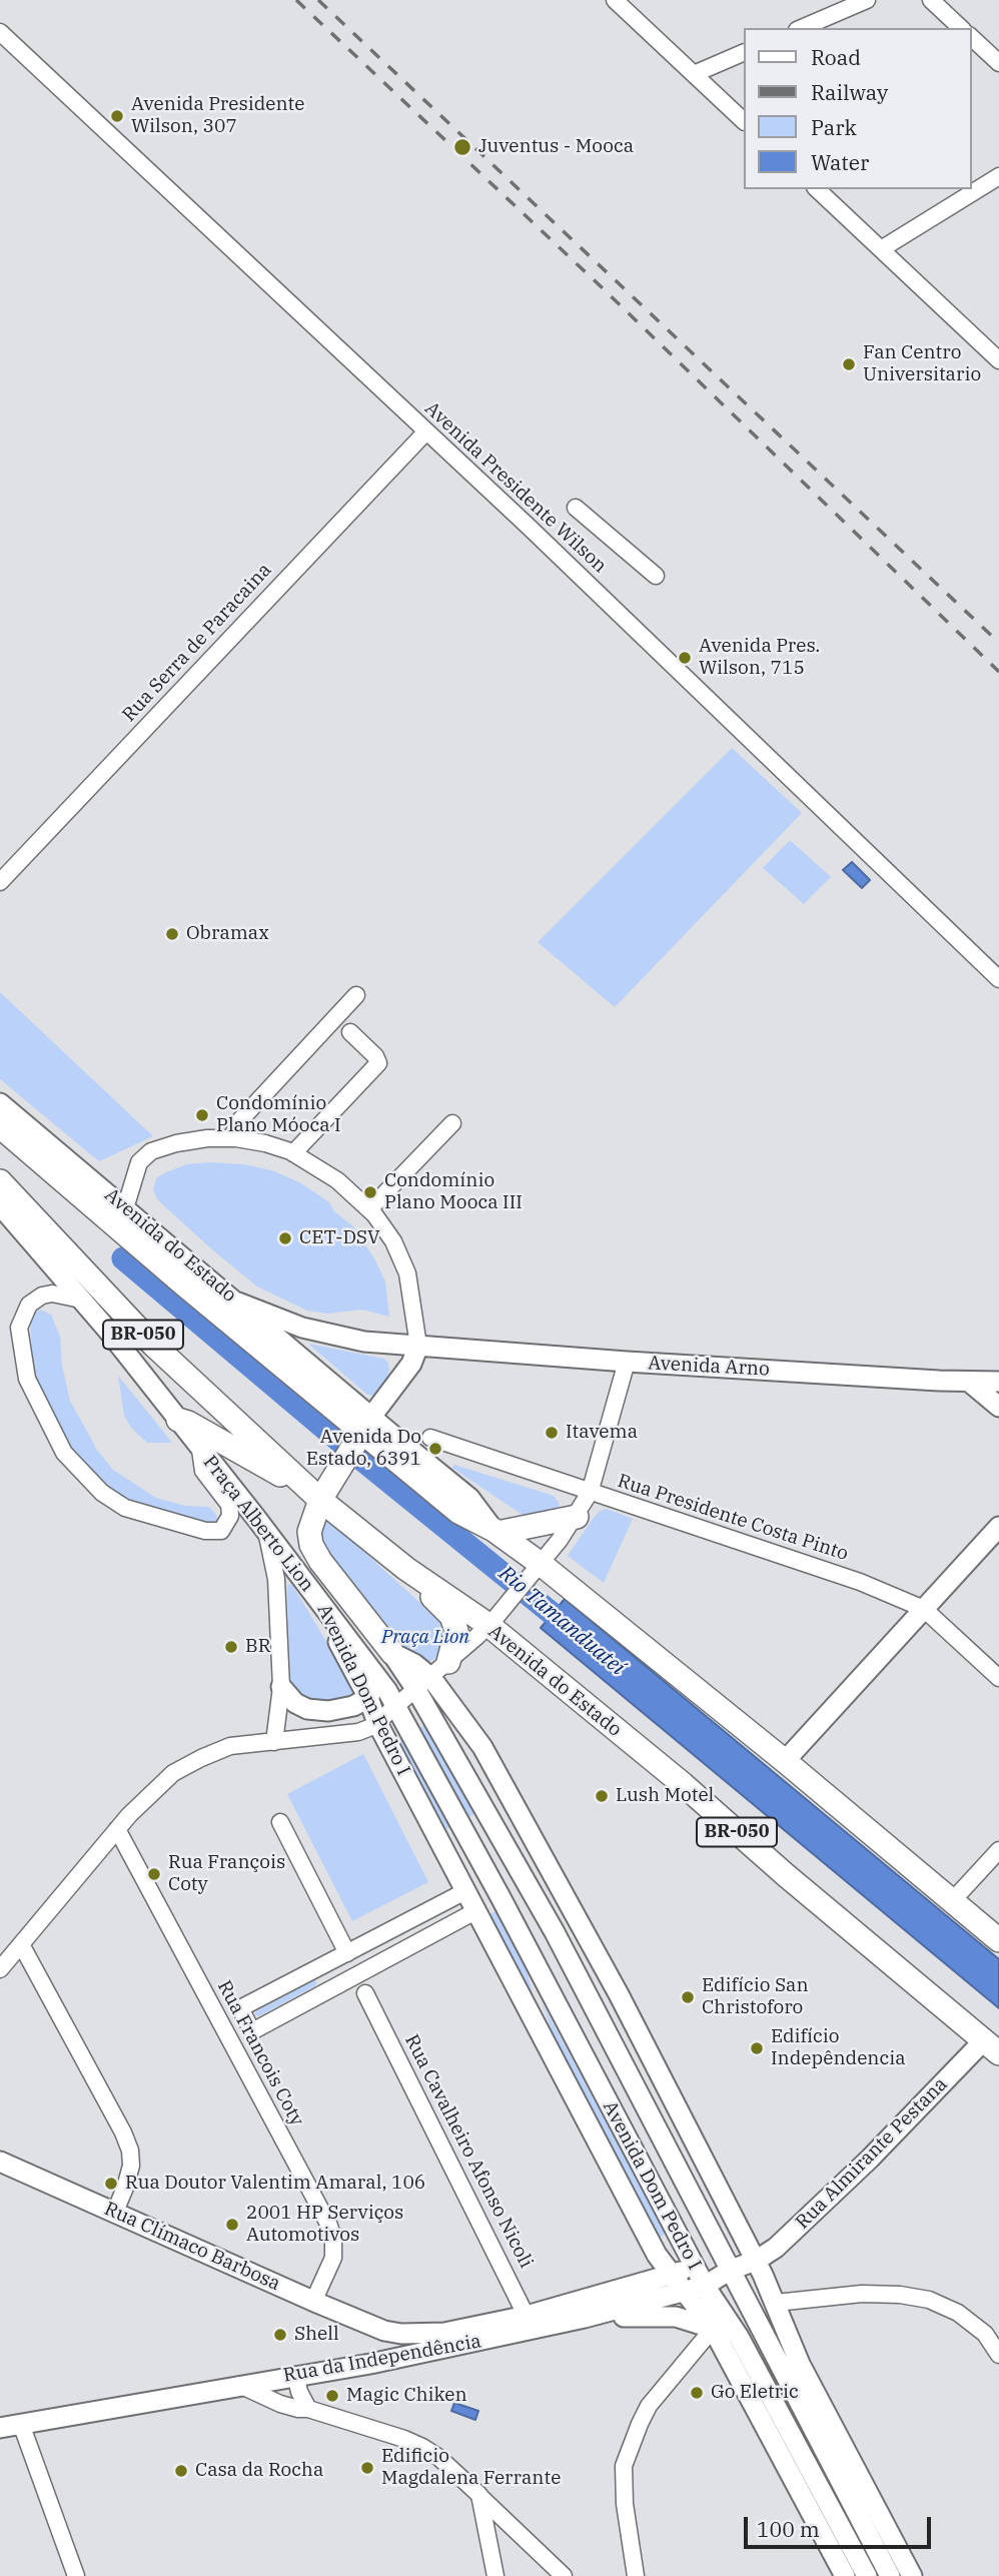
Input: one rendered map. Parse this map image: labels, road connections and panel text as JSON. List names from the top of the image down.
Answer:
{
  "streets": {
    "highway": ["Avenida do Estado", "BR-050"],
    "main road": [
      "Avenida Arno",
      "Praça Alberto Lion",
      "Avenida Dom Pedro I",
      "Rua Almirante Pestana",
      "Rua Clímaco Barbosa",
      "Rua da Independência"
    ],
    "street": [
      "Avenida Presidente Wilson",
      "Rua Serra de Paracaina",
      "Rua Presidente Costa Pinto",
      "Rua Francois Coty",
      "Rua Cavalheiro Afonso Nicoli"
    ]
  },
  "crossings": [
    ["Avenida Presidente Wilson", "Rua Serra de Paracaina"],
    ["Avenida do Estado", "Rua Almirante Pestana"],
    ["Praça Alberto Lion", "Avenida Dom Pedro I"],
    ["Avenida Dom Pedro I", "Rua Almirante Pestana"],
    ["Avenida Dom Pedro I", "Rua da Independência"],
    ["Rua Francois Coty", "Rua Clímaco Barbosa"],
    ["Rua Cavalheiro Afonso Nicoli", "Rua da Independência"],
    ["Rua Clímaco Barbosa", "Rua da Independência"]
  ],
  "water": ["Rio Tamanduateí"],
  "parks": ["Praça Lion"],
  "places": [
    "Avenida Presidente Wilson, 307",
    "Juventus - Mooca",
    "Fan Centro Universitario",
    "Avenida Pres. Wilson, 715",
    "Obramax",
    "Condomínio Plano Móoca I",
    "Condomínio Plano Mooca III",
    "CET-DSV",
    "Itavema",
    "Avenida Do Estado, 6391",
    "BR",
    "Lush Motel",
    "Rua François Coty",
    "Edifício San Christoforo",
    "Edifício Indepêndencia",
    "Rua Doutor Valentim Amaral, 106",
    "2001 HP Serviços Automotivos",
    "Shell",
    "Go Eletric",
    "Magic Chiken",
    "Edificio Magdalena Ferrante",
    "Casa da Rocha"
  ],
  "legend": [
    "Road",
    "Railway",
    "Park",
    "Water"
  ],
  "scale_bar": "100 m"
}
